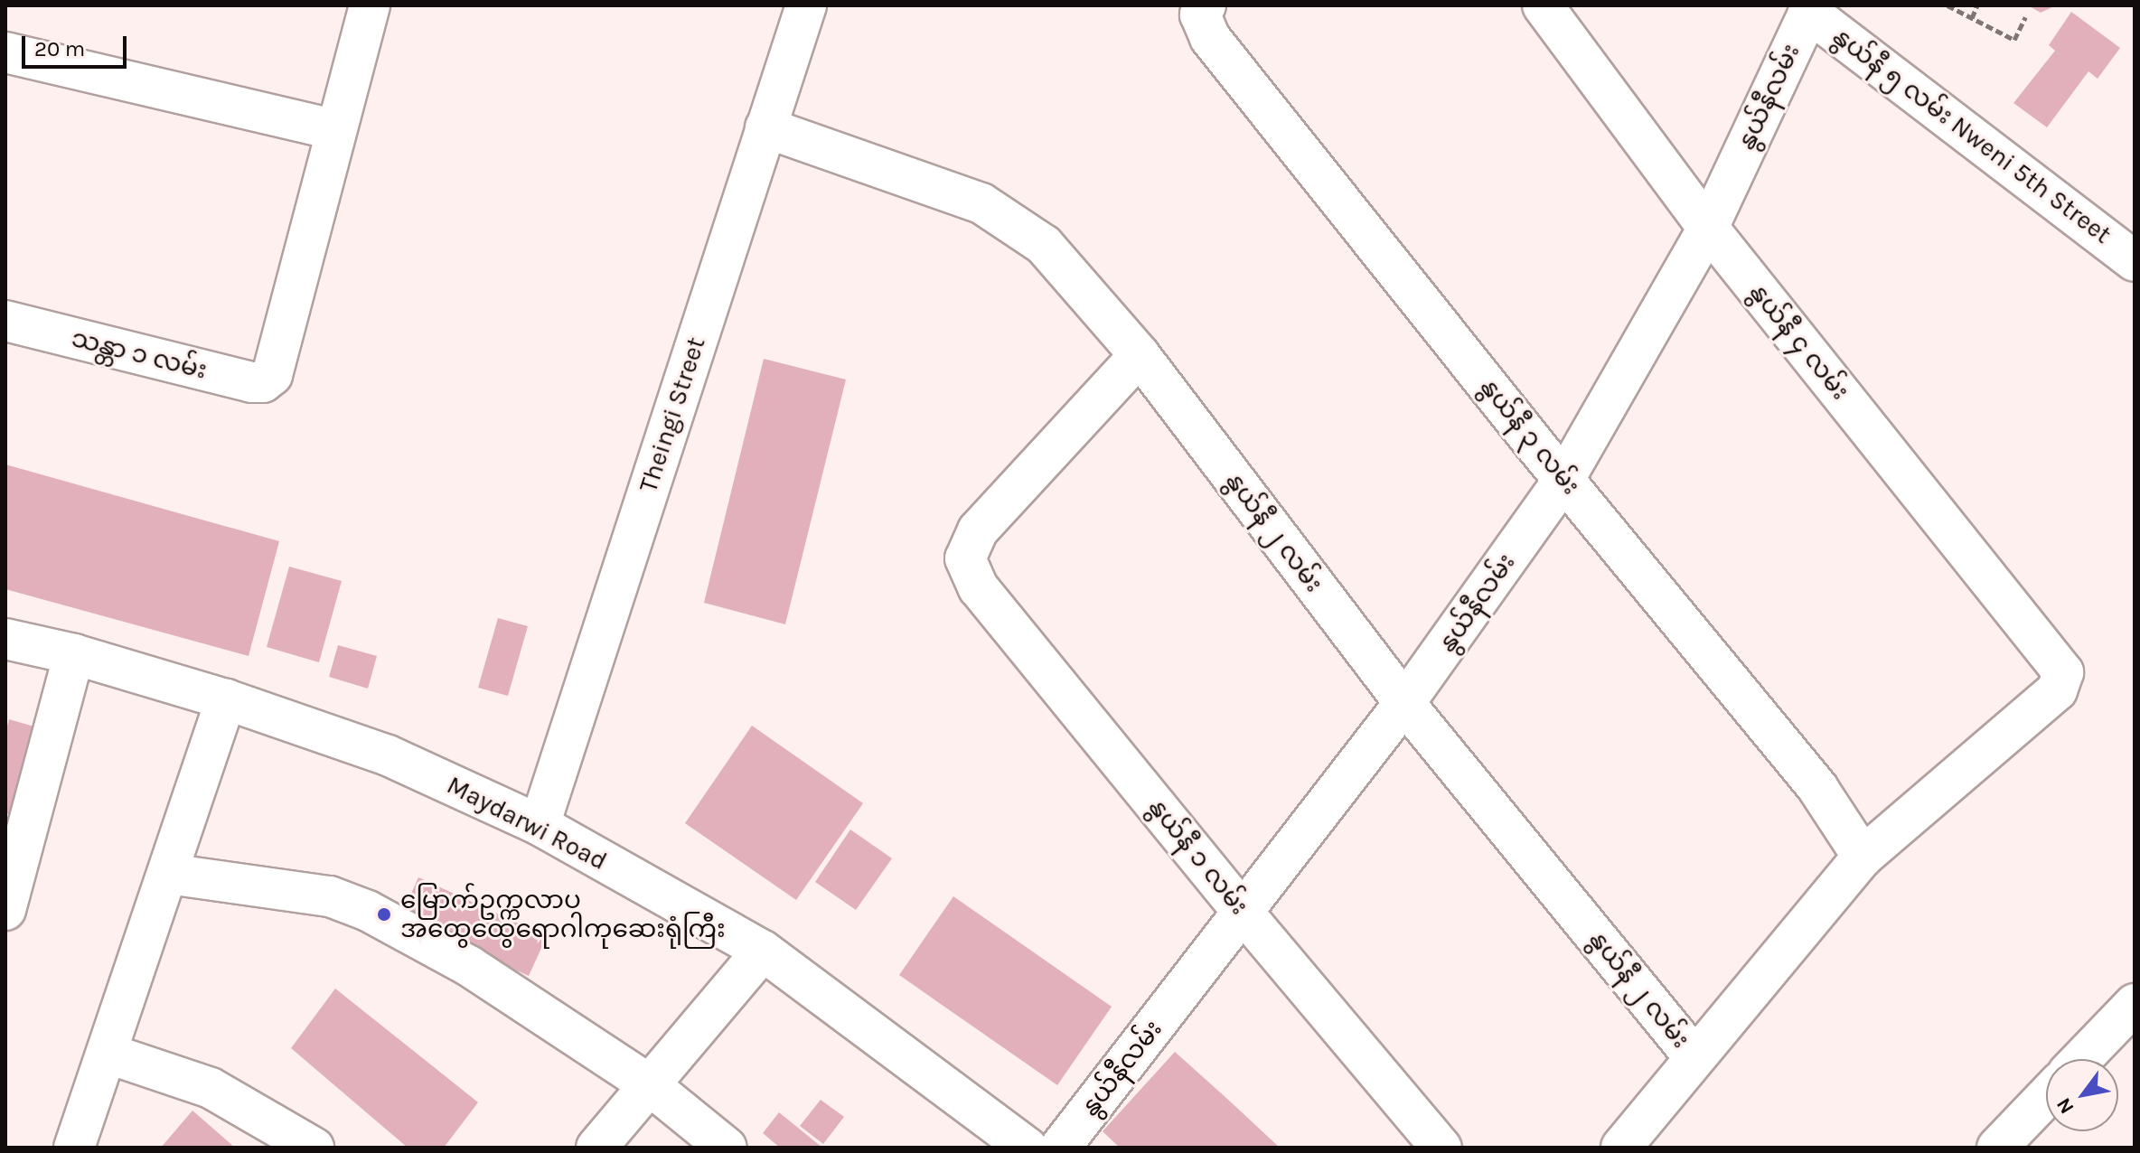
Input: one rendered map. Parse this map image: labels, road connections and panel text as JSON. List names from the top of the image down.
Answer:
{
  "streets": {
    "street": [
      "နွယ်နီလမ်း",
      "နွယ်နီ ၅ လမ်း Nweni 5th Street",
      "နွယ်နီ ၄ လမ်း",
      "သန္တာ ၁ လမ်း",
      "Theingi Street",
      "နွယ်နီ ၃ လမ်း",
      "နွယ်နီ ၂ လမ်း",
      "Maydarwi Road",
      "နွယ်နီ ၁ လမ်း"
    ]
  },
  "crossings": [
    ["နွယ်နီလမ်း", "နွယ်နီ ၅ လမ်း Nweni 5th Street"],
    ["နွယ်နီလမ်း", "နွယ်နီ ၄ လမ်း"],
    ["နွယ်နီလမ်း", "နွယ်နီ ၃ လမ်း"],
    ["နွယ်နီလမ်း", "နွယ်နီ ၂ လမ်း"],
    ["နွယ်နီလမ်း", "နွယ်နီ ၁ လမ်း"],
    ["နွယ်နီ ၄ လမ်း", "နွယ်နီ ၃ လမ်း"],
    ["Theingi Street", "နွယ်နီ ၂ လမ်း"],
    ["Theingi Street", "Maydarwi Road"],
    ["နွယ်နီ ၂ လမ်း", "နွယ်နီ ၁ လမ်း"]
  ],
  "places": ["မြောက်ဥက္ကလာပ အထွေထွေရောဂါကုဆေးရုံကြီး"],
  "scale_bar": "20 m",
  "north": "bottom left"
}
